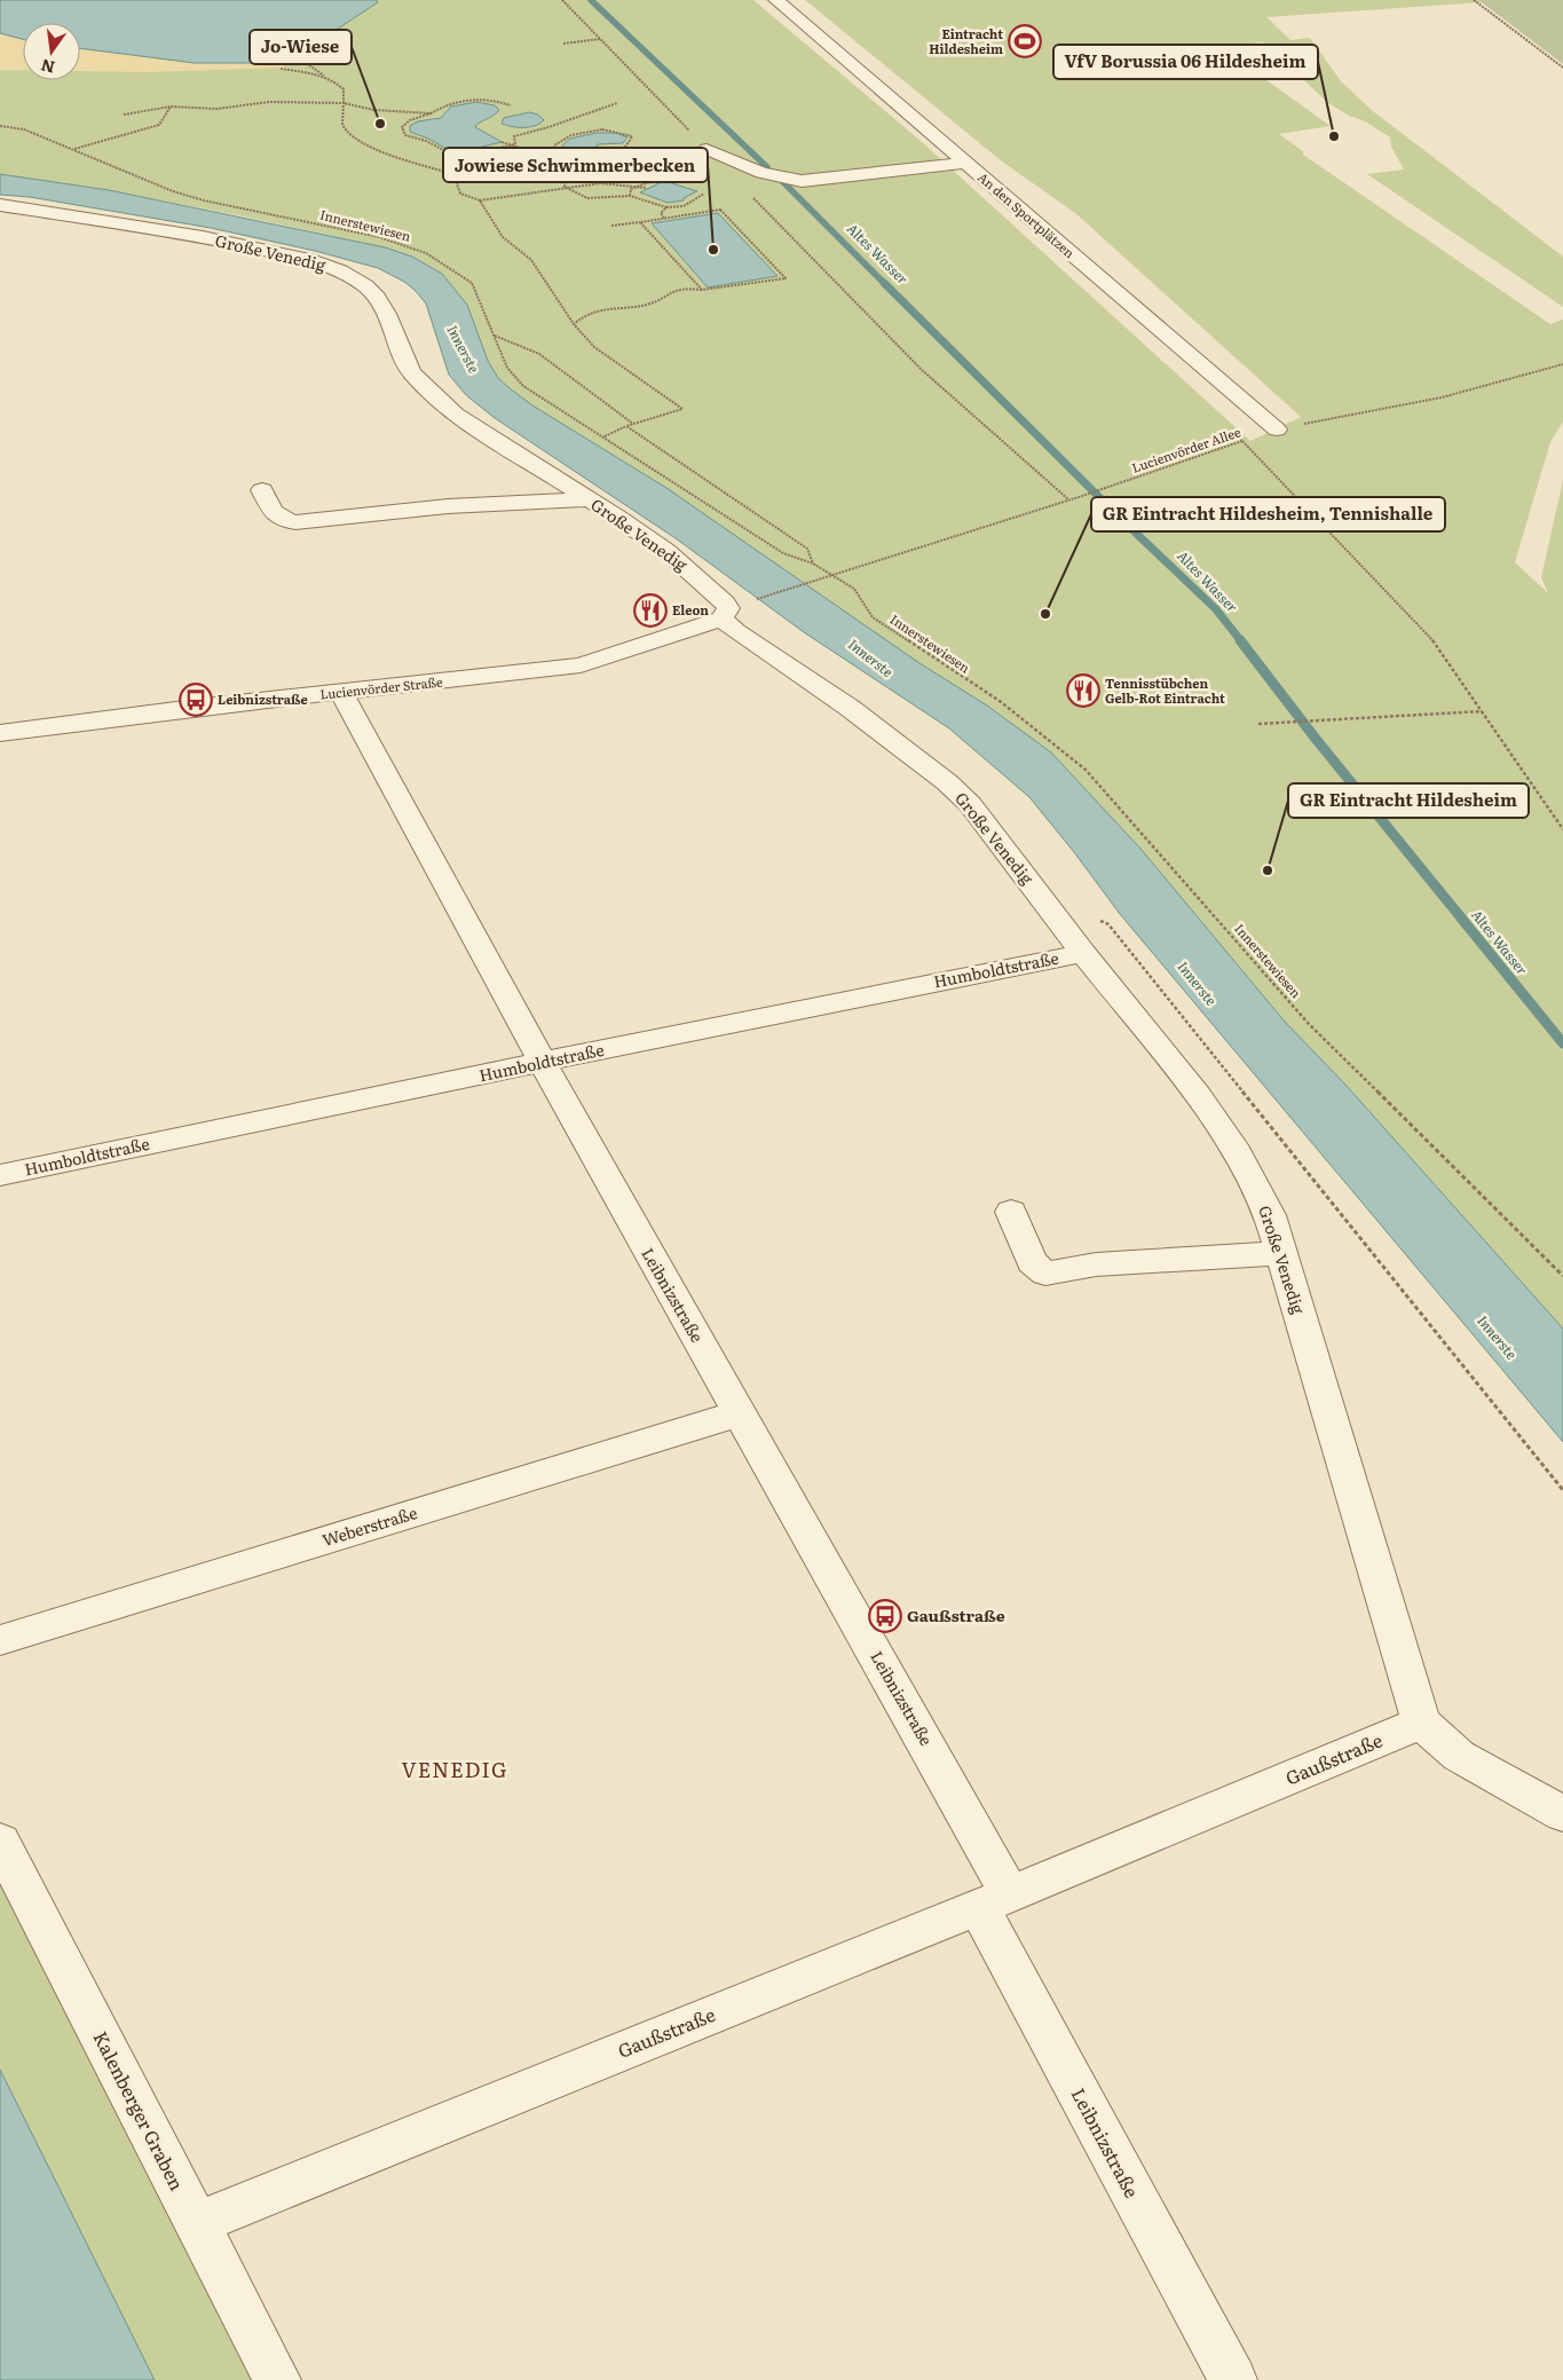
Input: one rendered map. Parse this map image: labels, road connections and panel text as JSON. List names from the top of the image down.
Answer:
{
  "streets": {
    "street": [
      "An den Sportplätzen",
      "Große Venedig",
      "Lucienvörder Straße",
      "Humboldtstraße",
      "Leibnizstraße",
      "Weberstraße",
      "Gaußstraße",
      "Kalenberger Graben"
    ],
    "path": ["Innerstewiesen", "Lucienvörder Allee"]
  },
  "crossings": [
    ["An den Sportplätzen", "Lucienvörder Allee"],
    ["Innerstewiesen", "Lucienvörder Allee"],
    ["Große Venedig", "Lucienvörder Straße"],
    ["Große Venedig", "Humboldtstraße"],
    ["Große Venedig", "Gaußstraße"],
    ["Lucienvörder Straße", "Leibnizstraße"],
    ["Humboldtstraße", "Leibnizstraße"],
    ["Leibnizstraße", "Weberstraße"],
    ["Leibnizstraße", "Gaußstraße"],
    ["Gaußstraße", "Kalenberger Graben"]
  ],
  "districts": ["VENEDIG"],
  "water": ["Altes Wasser", "Innerste"],
  "places": {
    "sports": ["Eintracht Hildesheim"],
    "other": [
      "Jo-Wiese",
      "VfV Borussia 06 Hildesheim",
      "Jowiese Schwimmerbecken",
      "GR Eintracht Hildesheim, Tennishalle",
      "GR Eintracht Hildesheim"
    ],
    "restaurant": ["Eleon", "Tennisstübchen Gelb-Rot Eintracht"],
    "bus stop": ["Leibnizstraße", "Gaußstraße"]
  },
  "north": "bottom"
}
